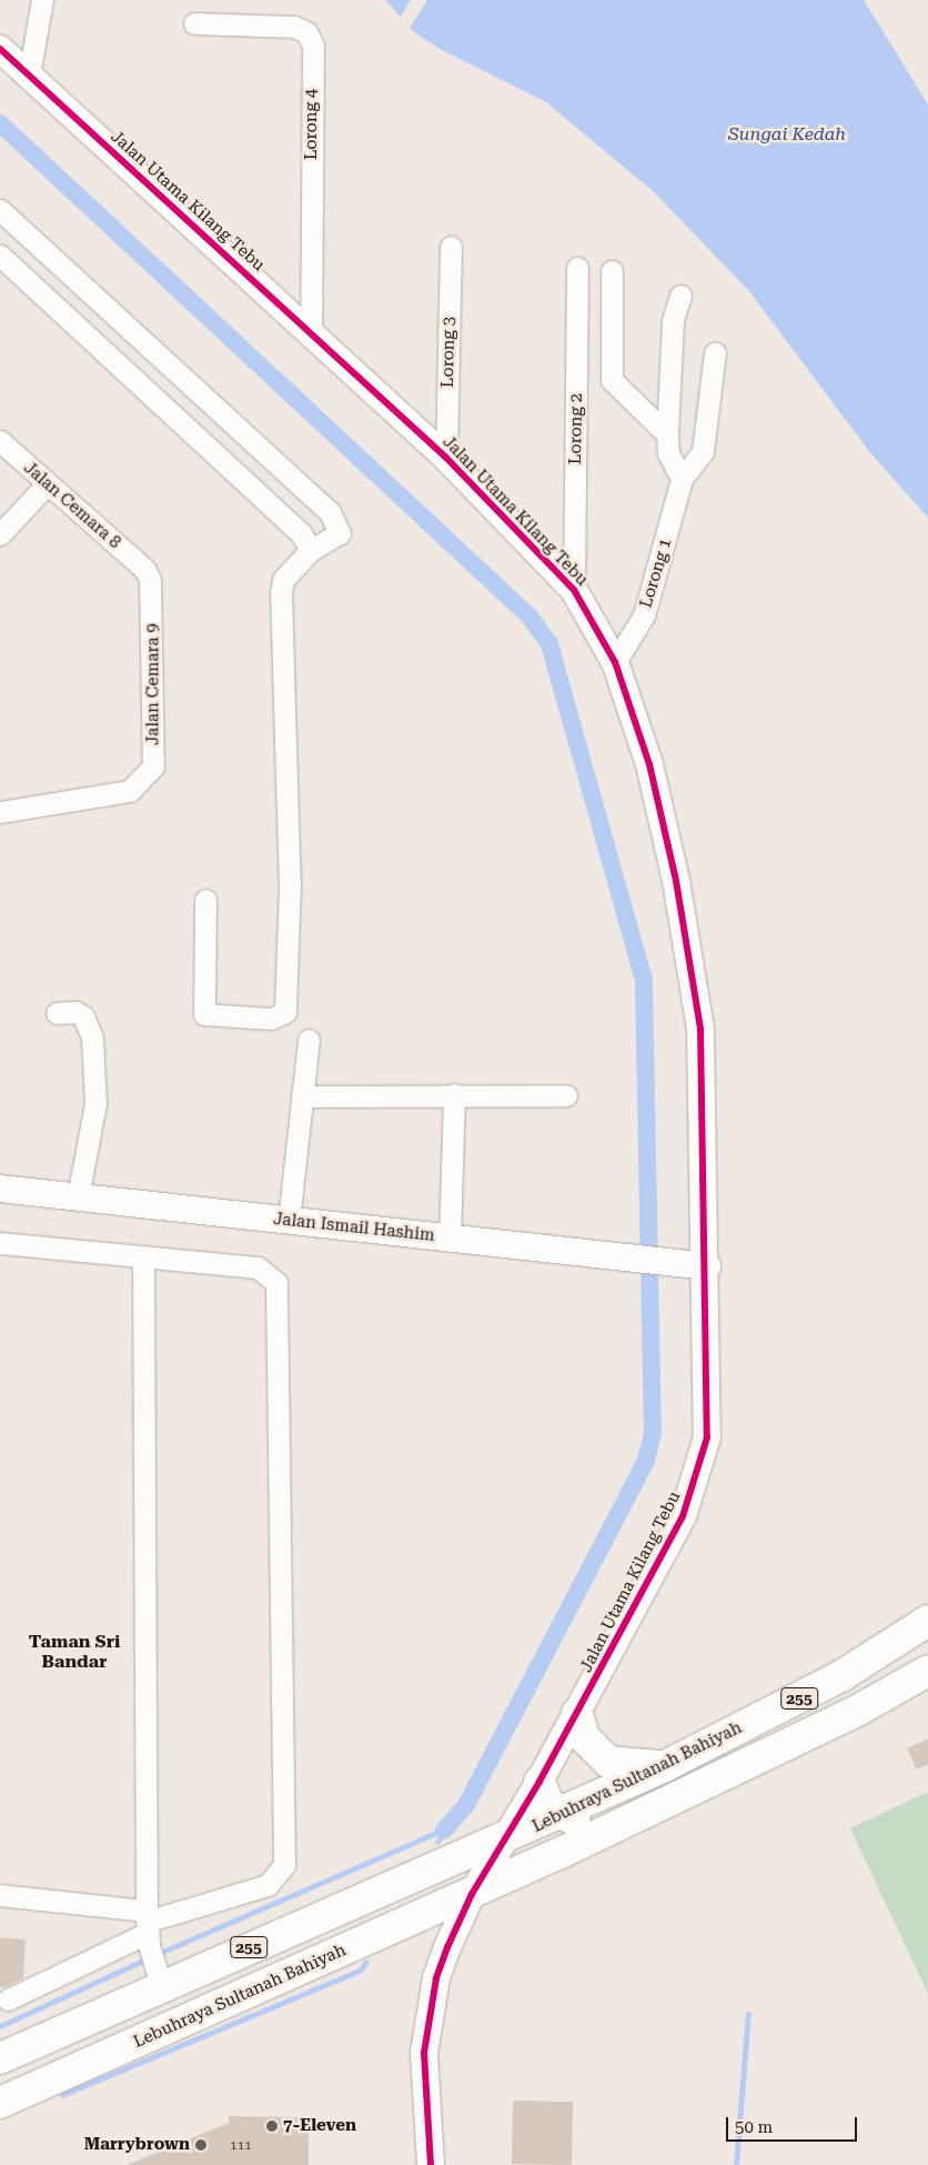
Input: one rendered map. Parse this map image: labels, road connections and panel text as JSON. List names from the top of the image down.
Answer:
{
  "streets": {
    "main road": ["255", "Lebuhraya Sultanah Bahiyah"],
    "street": [
      "Lorong 4",
      "Jalan Utama Kilang Tebu",
      "Lorong 3",
      "Lorong 2",
      "Jalan Cemara 8",
      "Lorong 1",
      "Jalan Cemara 9",
      "Jalan Ismail Hashim"
    ]
  },
  "crossings": [
    ["Lorong 4", "Jalan Utama Kilang Tebu"],
    ["Jalan Utama Kilang Tebu", "Lorong 3"],
    ["Jalan Utama Kilang Tebu", "Lorong 2"],
    ["Jalan Utama Kilang Tebu", "Lorong 1"],
    ["Jalan Utama Kilang Tebu", "Jalan Ismail Hashim"],
    ["Jalan Utama Kilang Tebu", "Lebuhraya Sultanah Bahiyah"],
    ["Jalan Cemara 8", "Jalan Cemara 9"]
  ],
  "districts": ["Taman Sri Bandar"],
  "water": ["Sungai Kedah"],
  "places": ["7-Eleven", "Marrybrown"],
  "house_numbers": ["111"],
  "scale_bar": "50 m"
}
